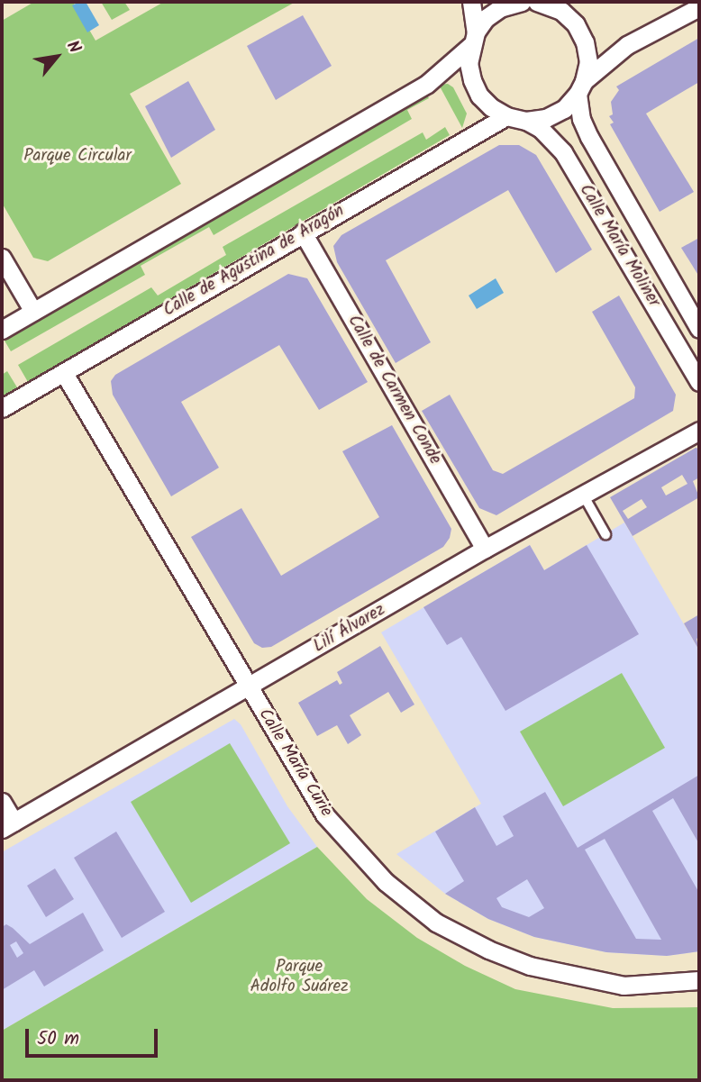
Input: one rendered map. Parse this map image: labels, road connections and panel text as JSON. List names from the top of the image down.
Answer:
{
  "streets": {
    "street": [
      "Calle María Moliner",
      "Calle de Agustina de Aragón",
      "Calle de Carmen Conde",
      "Lilí Álvarez",
      "Calle María Curie"
    ]
  },
  "crossings": [
    ["Calle de Agustina de Aragón", "Calle de Carmen Conde"],
    ["Calle de Agustina de Aragón", "Calle María Curie"],
    ["Calle de Carmen Conde", "Lilí Álvarez"],
    ["Lilí Álvarez", "Calle María Curie"]
  ],
  "parks": ["Parque Circular", "Parque Adolfo Suárez"],
  "scale_bar": "50 m",
  "north": "top right"
}
